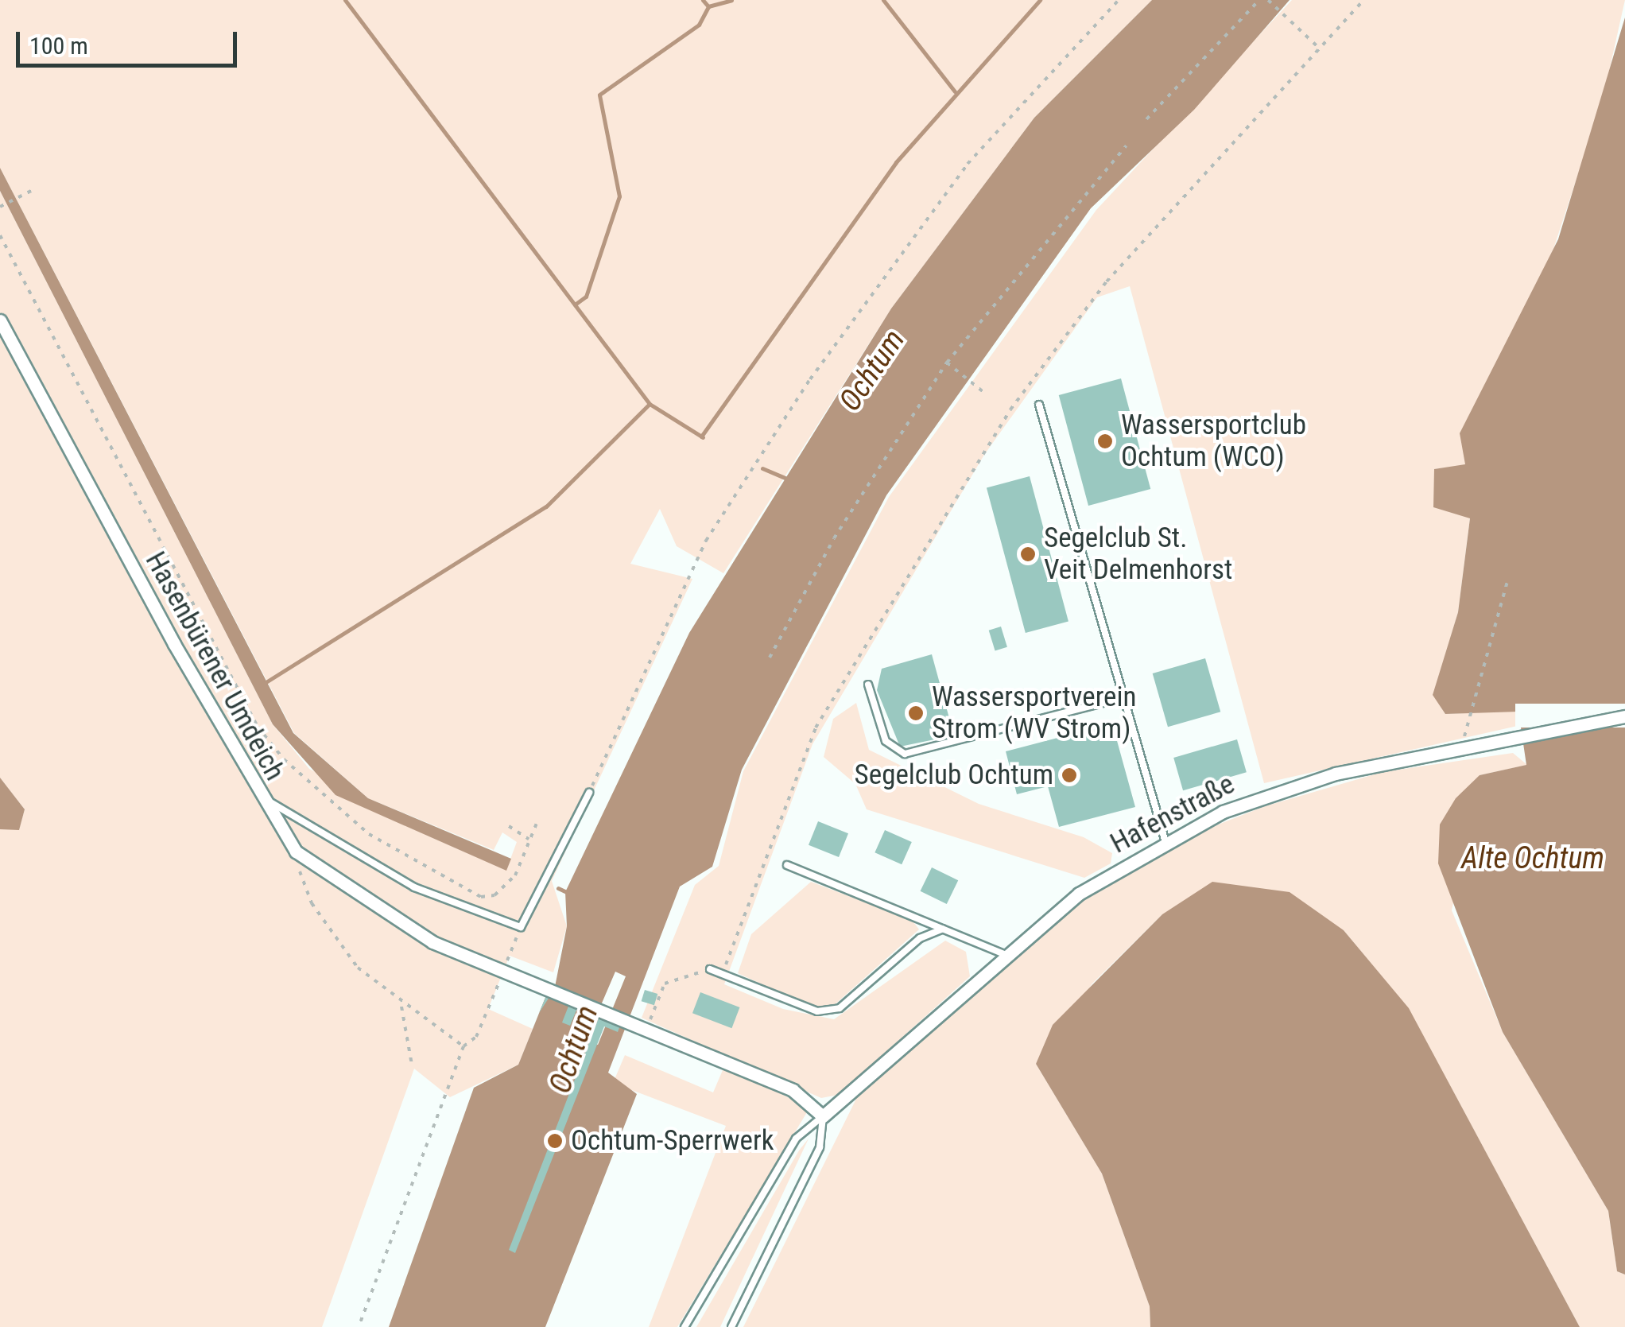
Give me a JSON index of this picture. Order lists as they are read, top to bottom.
{
  "streets": {
    "street": ["Hasenbürener Umdeich", "Hafenstraße"]
  },
  "crossings": [
    ["Hasenbürener Umdeich", "Hafenstraße"]
  ],
  "water": ["Ochtum", "Alte Ochtum"],
  "places": [
    "Wassersportclub Ochtum (WCO)",
    "Segelclub St. Veit Delmenhorst",
    "Wassersportverein Strom (WV Strom)",
    "Segelclub Ochtum",
    "Ochtum-Sperrwerk"
  ],
  "scale_bar": "100 m"
}
